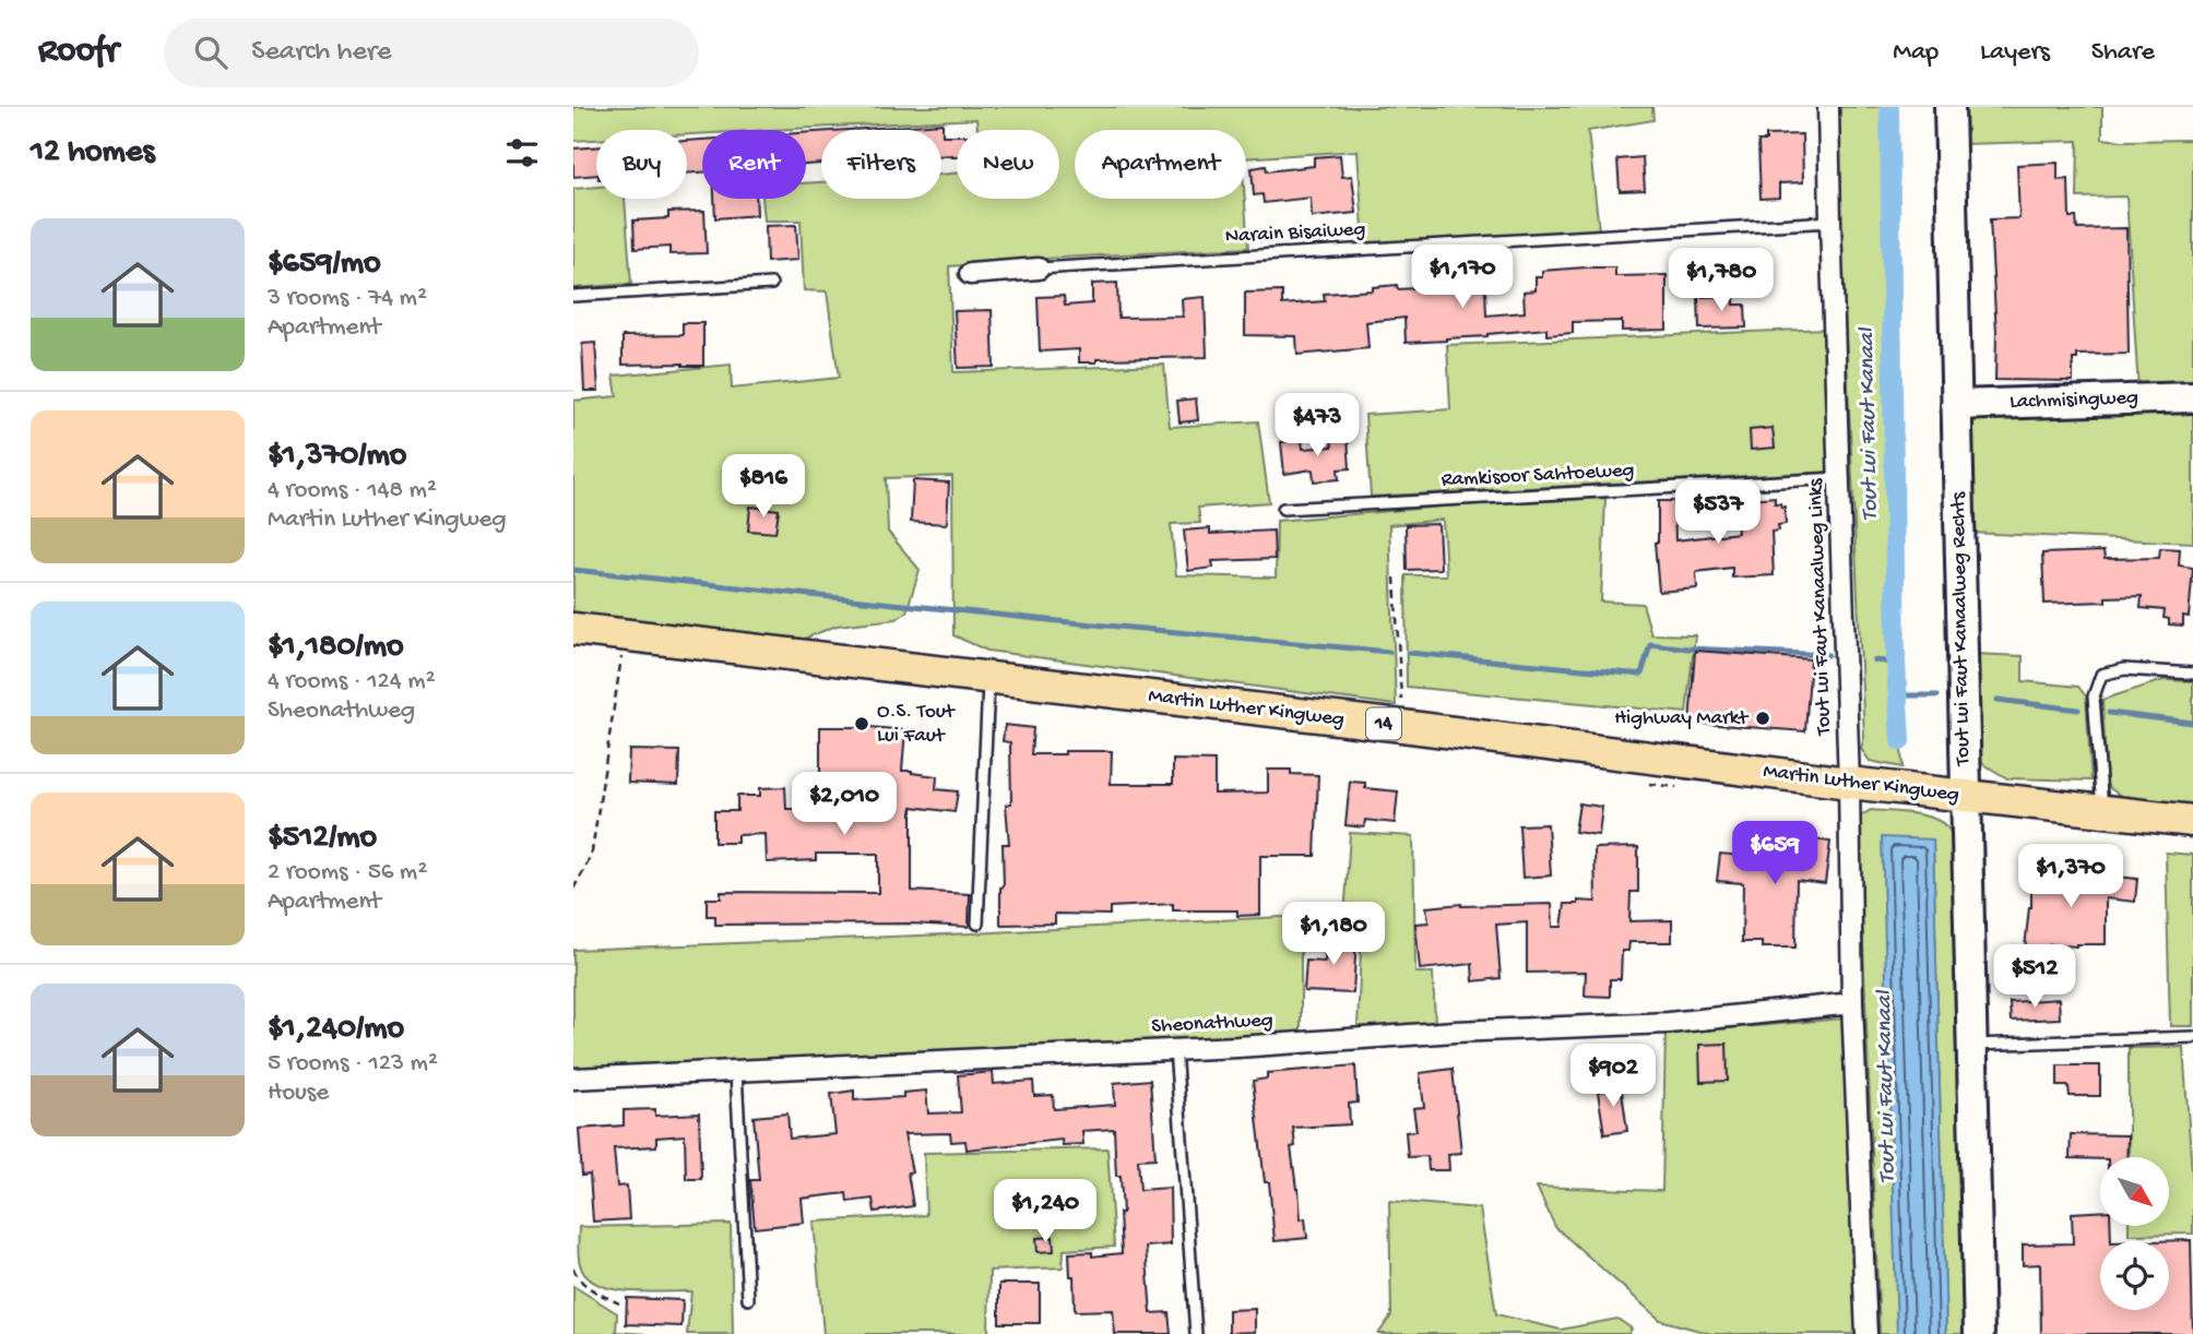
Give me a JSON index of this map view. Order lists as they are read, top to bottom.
{
  "streets": {
    "main road": ["Martin Luther Kingweg", "14"],
    "street": [
      "Lachmisingweg",
      "Tout Lui Faut Kanaalweg Links",
      "Tout Lui Faut Kanaalweg Rechts",
      "Sheonathweg"
    ],
    "lane": ["Narain Bisaiweg", "Ramkisoor Sahtoeweg"]
  },
  "crossings": [
    ["Narain Bisaiweg", "Tout Lui Faut Kanaalweg Links"],
    ["Lachmisingweg", "Tout Lui Faut Kanaalweg Rechts"],
    ["Ramkisoor Sahtoeweg", "Tout Lui Faut Kanaalweg Links"],
    ["Tout Lui Faut Kanaalweg Links", "Martin Luther Kingweg"],
    ["Tout Lui Faut Kanaalweg Links", "Sheonathweg"],
    ["Tout Lui Faut Kanaalweg Rechts", "Martin Luther Kingweg"]
  ],
  "water": ["Tout Lui Faut Kanaal"],
  "places": ["Highway Markt", "O.S. Tout Lui Faut"],
  "north": "bottom right",
  "page": {
    "header": "Roofr",
    "search": "Search here",
    "nav": ["Map", "Layers", "Share"],
    "heading": "12 homes",
    "chip": [
      "Buy",
      "Rent",
      "Filters",
      "New",
      "Apartment"
    ],
    "list": [
      {
        "name": "$659/mo",
        "note": "3 rooms · 74 m² · Apartment"
      },
      {
        "name": "$1,370/mo",
        "note": "4 rooms · 148 m² · Martin Luther Kingweg"
      },
      {
        "name": "$1,180/mo",
        "note": "4 rooms · 124 m² · Sheonathweg"
      },
      {
        "name": "$512/mo",
        "note": "2 rooms · 56 m² · Apartment"
      },
      {
        "name": "$1,240/mo",
        "note": "5 rooms · 123 m² · House"
      }
    ],
    "price": [
      "$1,170",
      "$1,780",
      "$473",
      "$816",
      "$537",
      "$2,010",
      "$659",
      "$1,370",
      "$1,180",
      "$512",
      "$902",
      "$1,240"
    ]
  }
}
